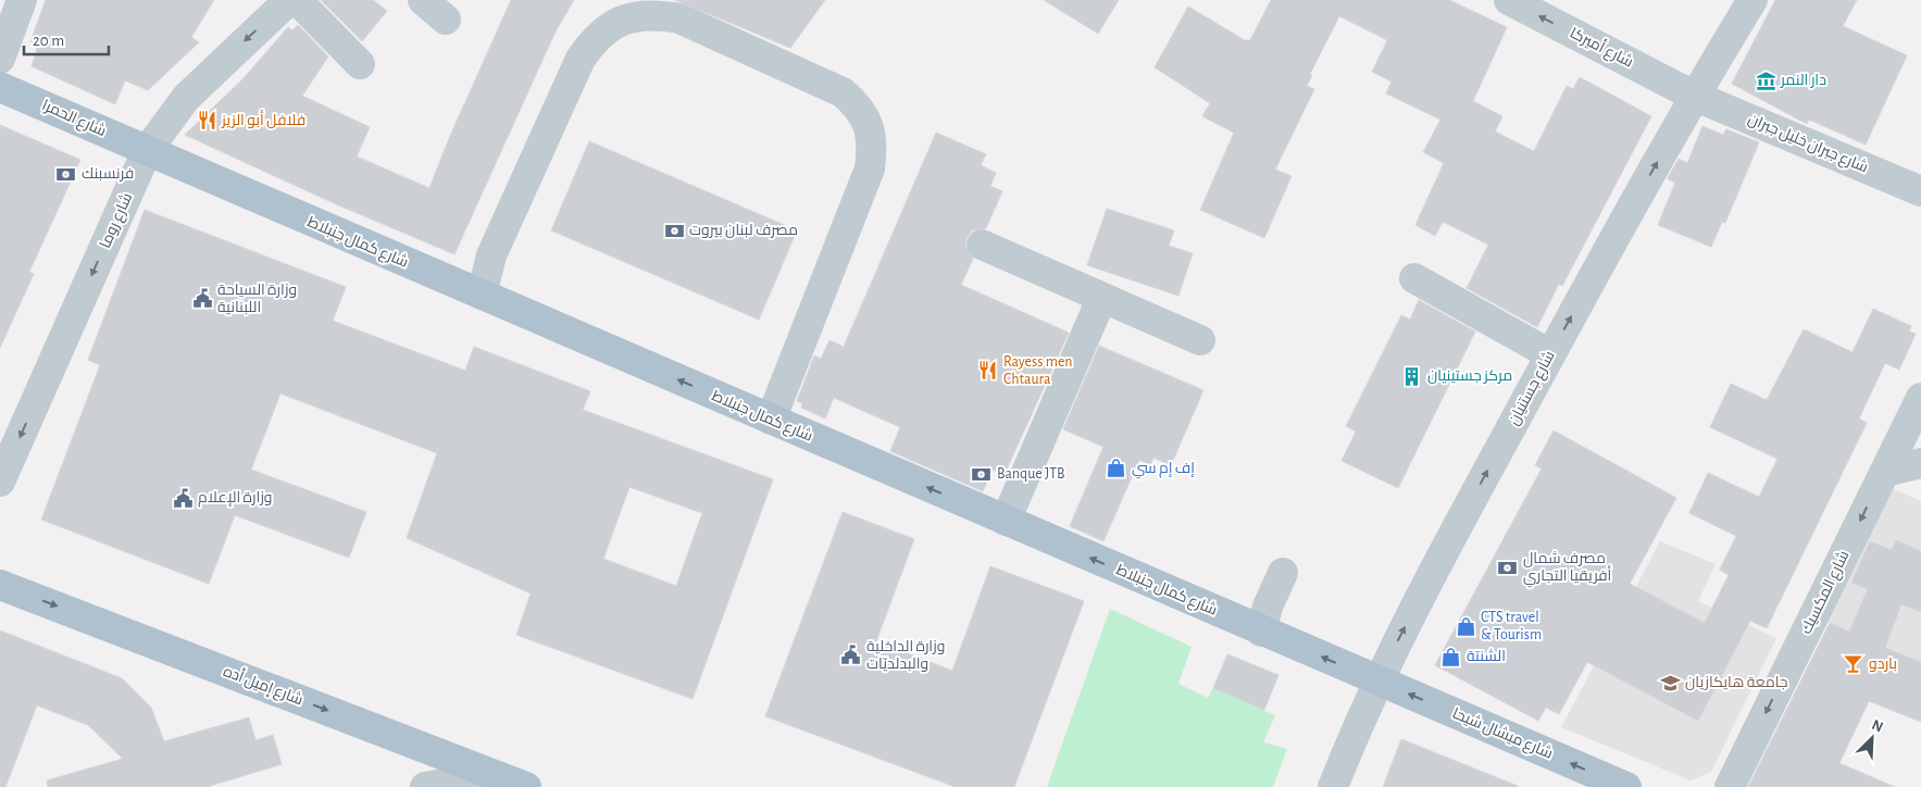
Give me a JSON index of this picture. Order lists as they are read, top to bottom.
{
  "streets": {
    "main road": [
      "شارع الحمرا",
      "شارع كمال جنبلاط",
      "شارع إميل أده",
      "شارع ميشال شيحا"
    ],
    "street": [
      "شارع أميركا",
      "شارع جبران خليل جبران",
      "شارع روما",
      "شارع جستنيان",
      "شارع المكسيك"
    ]
  },
  "crossings": [
    ["شارع أميركا", "شارع جبران خليل جبران"],
    ["شارع أميركا", "شارع جستنيان"],
    ["شارع الحمرا", "شارع روما"],
    ["شارع الحمرا", "شارع كمال جنبلاط"],
    ["شارع جبران خليل جبران", "شارع جستنيان"],
    ["شارع روما", "شارع كمال جنبلاط"],
    ["شارع كمال جنبلاط", "شارع جستنيان"],
    ["شارع كمال جنبلاط", "شارع ميشال شيحا"],
    ["شارع جستنيان", "شارع ميشال شيحا"]
  ],
  "one_way": [
    "شارع أميركا",
    "شارع روما",
    "شارع كمال جنبلاط",
    "شارع جستنيان",
    "شارع المكسيك",
    "شارع إميل أده",
    "شارع ميشال شيحا"
  ],
  "places": {
    "museum": ["دار النمر"],
    "restaurant": ["فلافل أبو الزيز", "Rayess men Chtaura"],
    "bank": [
      "فرنسبنك",
      "مصرف لبنان بيروت",
      "Banque JTB",
      "مصرف شمال أفريقيا التجاري"
    ],
    "public building": ["وزارة السياحة اللبنانية", "وزارة الإعلام", "وزارة الداخلية والبدلديّات"],
    "building": ["مركز جستينيان"],
    "shop": ["إف إم سي", "CTS travel & Tourism", "الشنتة"],
    "bar": ["باردو"],
    "school or university": ["جامعة هايكازيان"]
  },
  "scale_bar": "20 m",
  "north": "top right"
}
